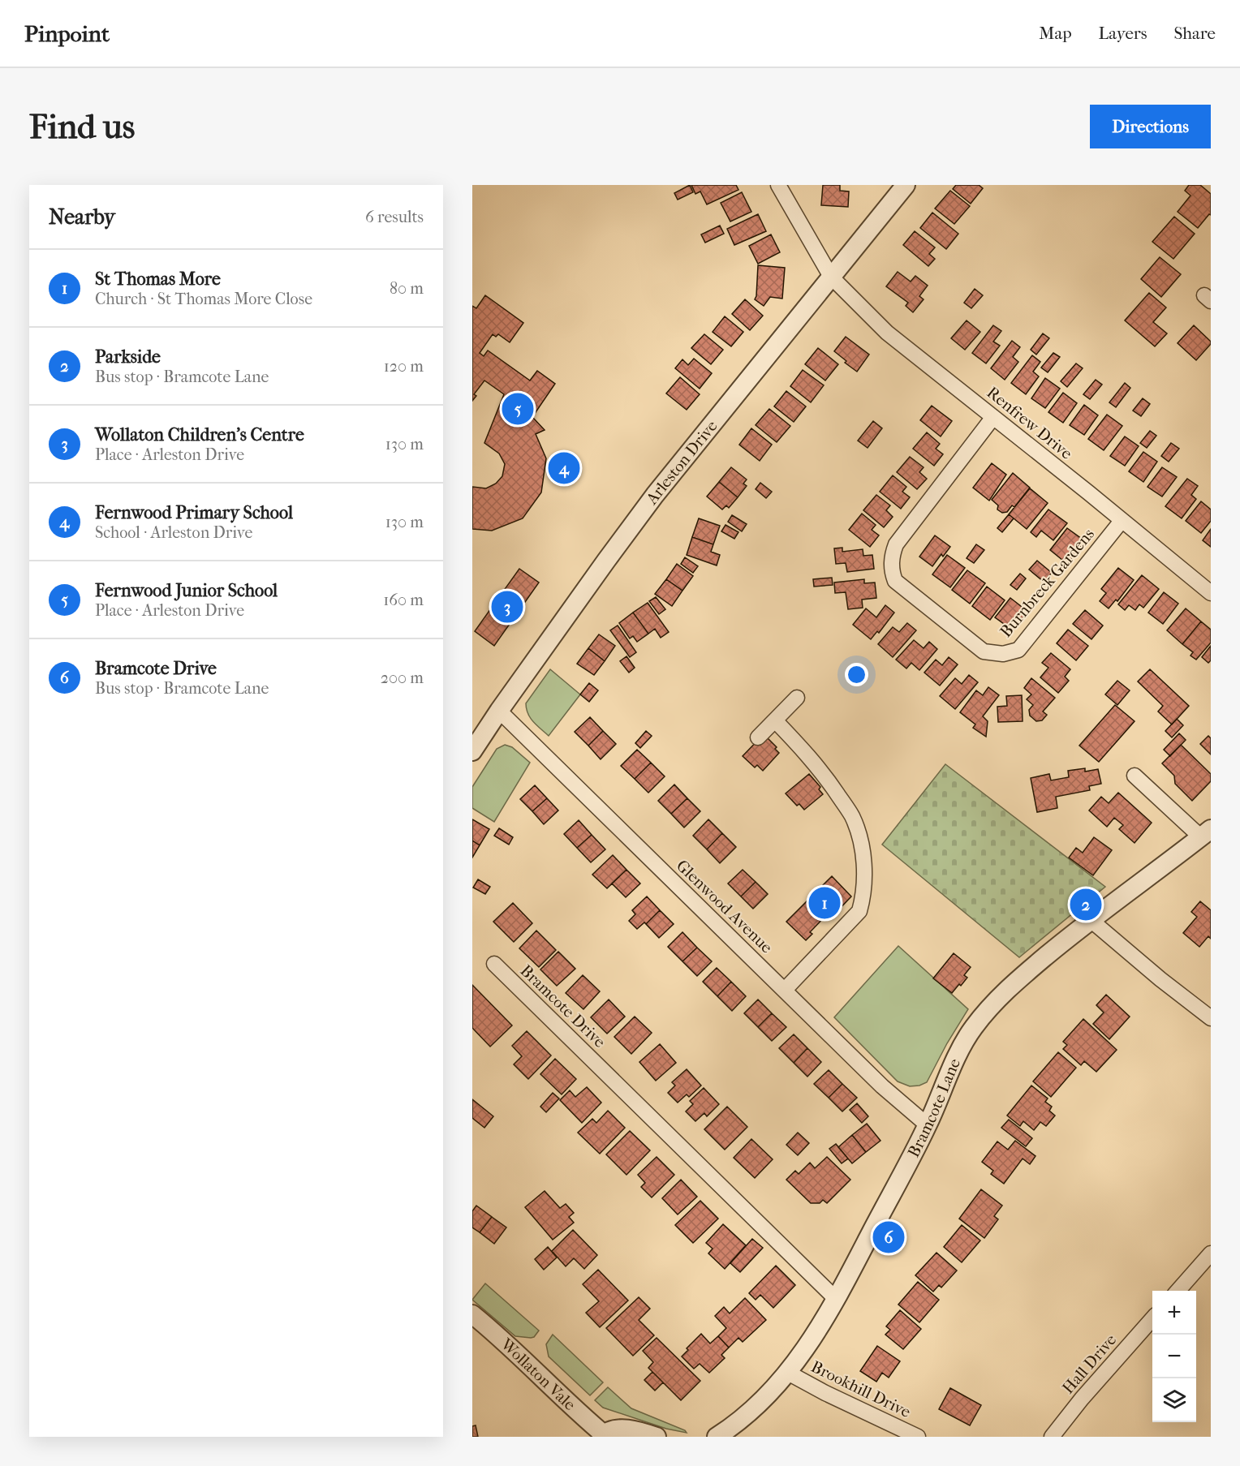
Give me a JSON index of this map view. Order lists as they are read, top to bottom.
{
  "streets": {
    "street": [
      "Renfrew Drive",
      "Arleston Drive",
      "Burnbreck Gardens",
      "Glenwood Avenue",
      "Bramcote Drive",
      "Bramcote Lane",
      "Hall Drive",
      "Wollaton Vale",
      "Brookhill Drive"
    ]
  },
  "crossings": [
    ["Renfrew Drive", "Arleston Drive"],
    ["Renfrew Drive", "Burnbreck Gardens"],
    ["Arleston Drive", "Glenwood Avenue"],
    ["Glenwood Avenue", "Bramcote Lane"],
    ["Bramcote Drive", "Bramcote Lane"],
    ["Bramcote Lane", "Brookhill Drive"]
  ],
  "page": {
    "header": "Pinpoint",
    "nav": ["Map", "Layers", "Share"],
    "buttons": "Directions",
    "title": "Find us",
    "heading": ["Nearby", "6 results"],
    "list": [
      {
        "mark": "1",
        "name": "St Thomas More",
        "note": "Church · St Thomas More Close",
        "value": "80 m"
      },
      {
        "mark": "2",
        "name": "Parkside",
        "note": "Bus stop · Bramcote Lane",
        "value": "120 m"
      },
      {
        "mark": "3",
        "name": "Wollaton Children's Centre",
        "note": "Place · Arleston Drive",
        "value": "130 m"
      },
      {
        "mark": "4",
        "name": "Fernwood Primary School",
        "note": "School · Arleston Drive",
        "value": "130 m"
      },
      {
        "mark": "5",
        "name": "Fernwood Junior School",
        "note": "Place · Arleston Drive",
        "value": "160 m"
      },
      {
        "mark": "6",
        "name": "Bramcote Drive",
        "note": "Bus stop · Bramcote Lane",
        "value": "200 m"
      }
    ],
    "pins": [
      "5",
      "4",
      "3",
      "1",
      "2",
      "6"
    ],
    "map_buttons": ["+", "−"]
  }
}
